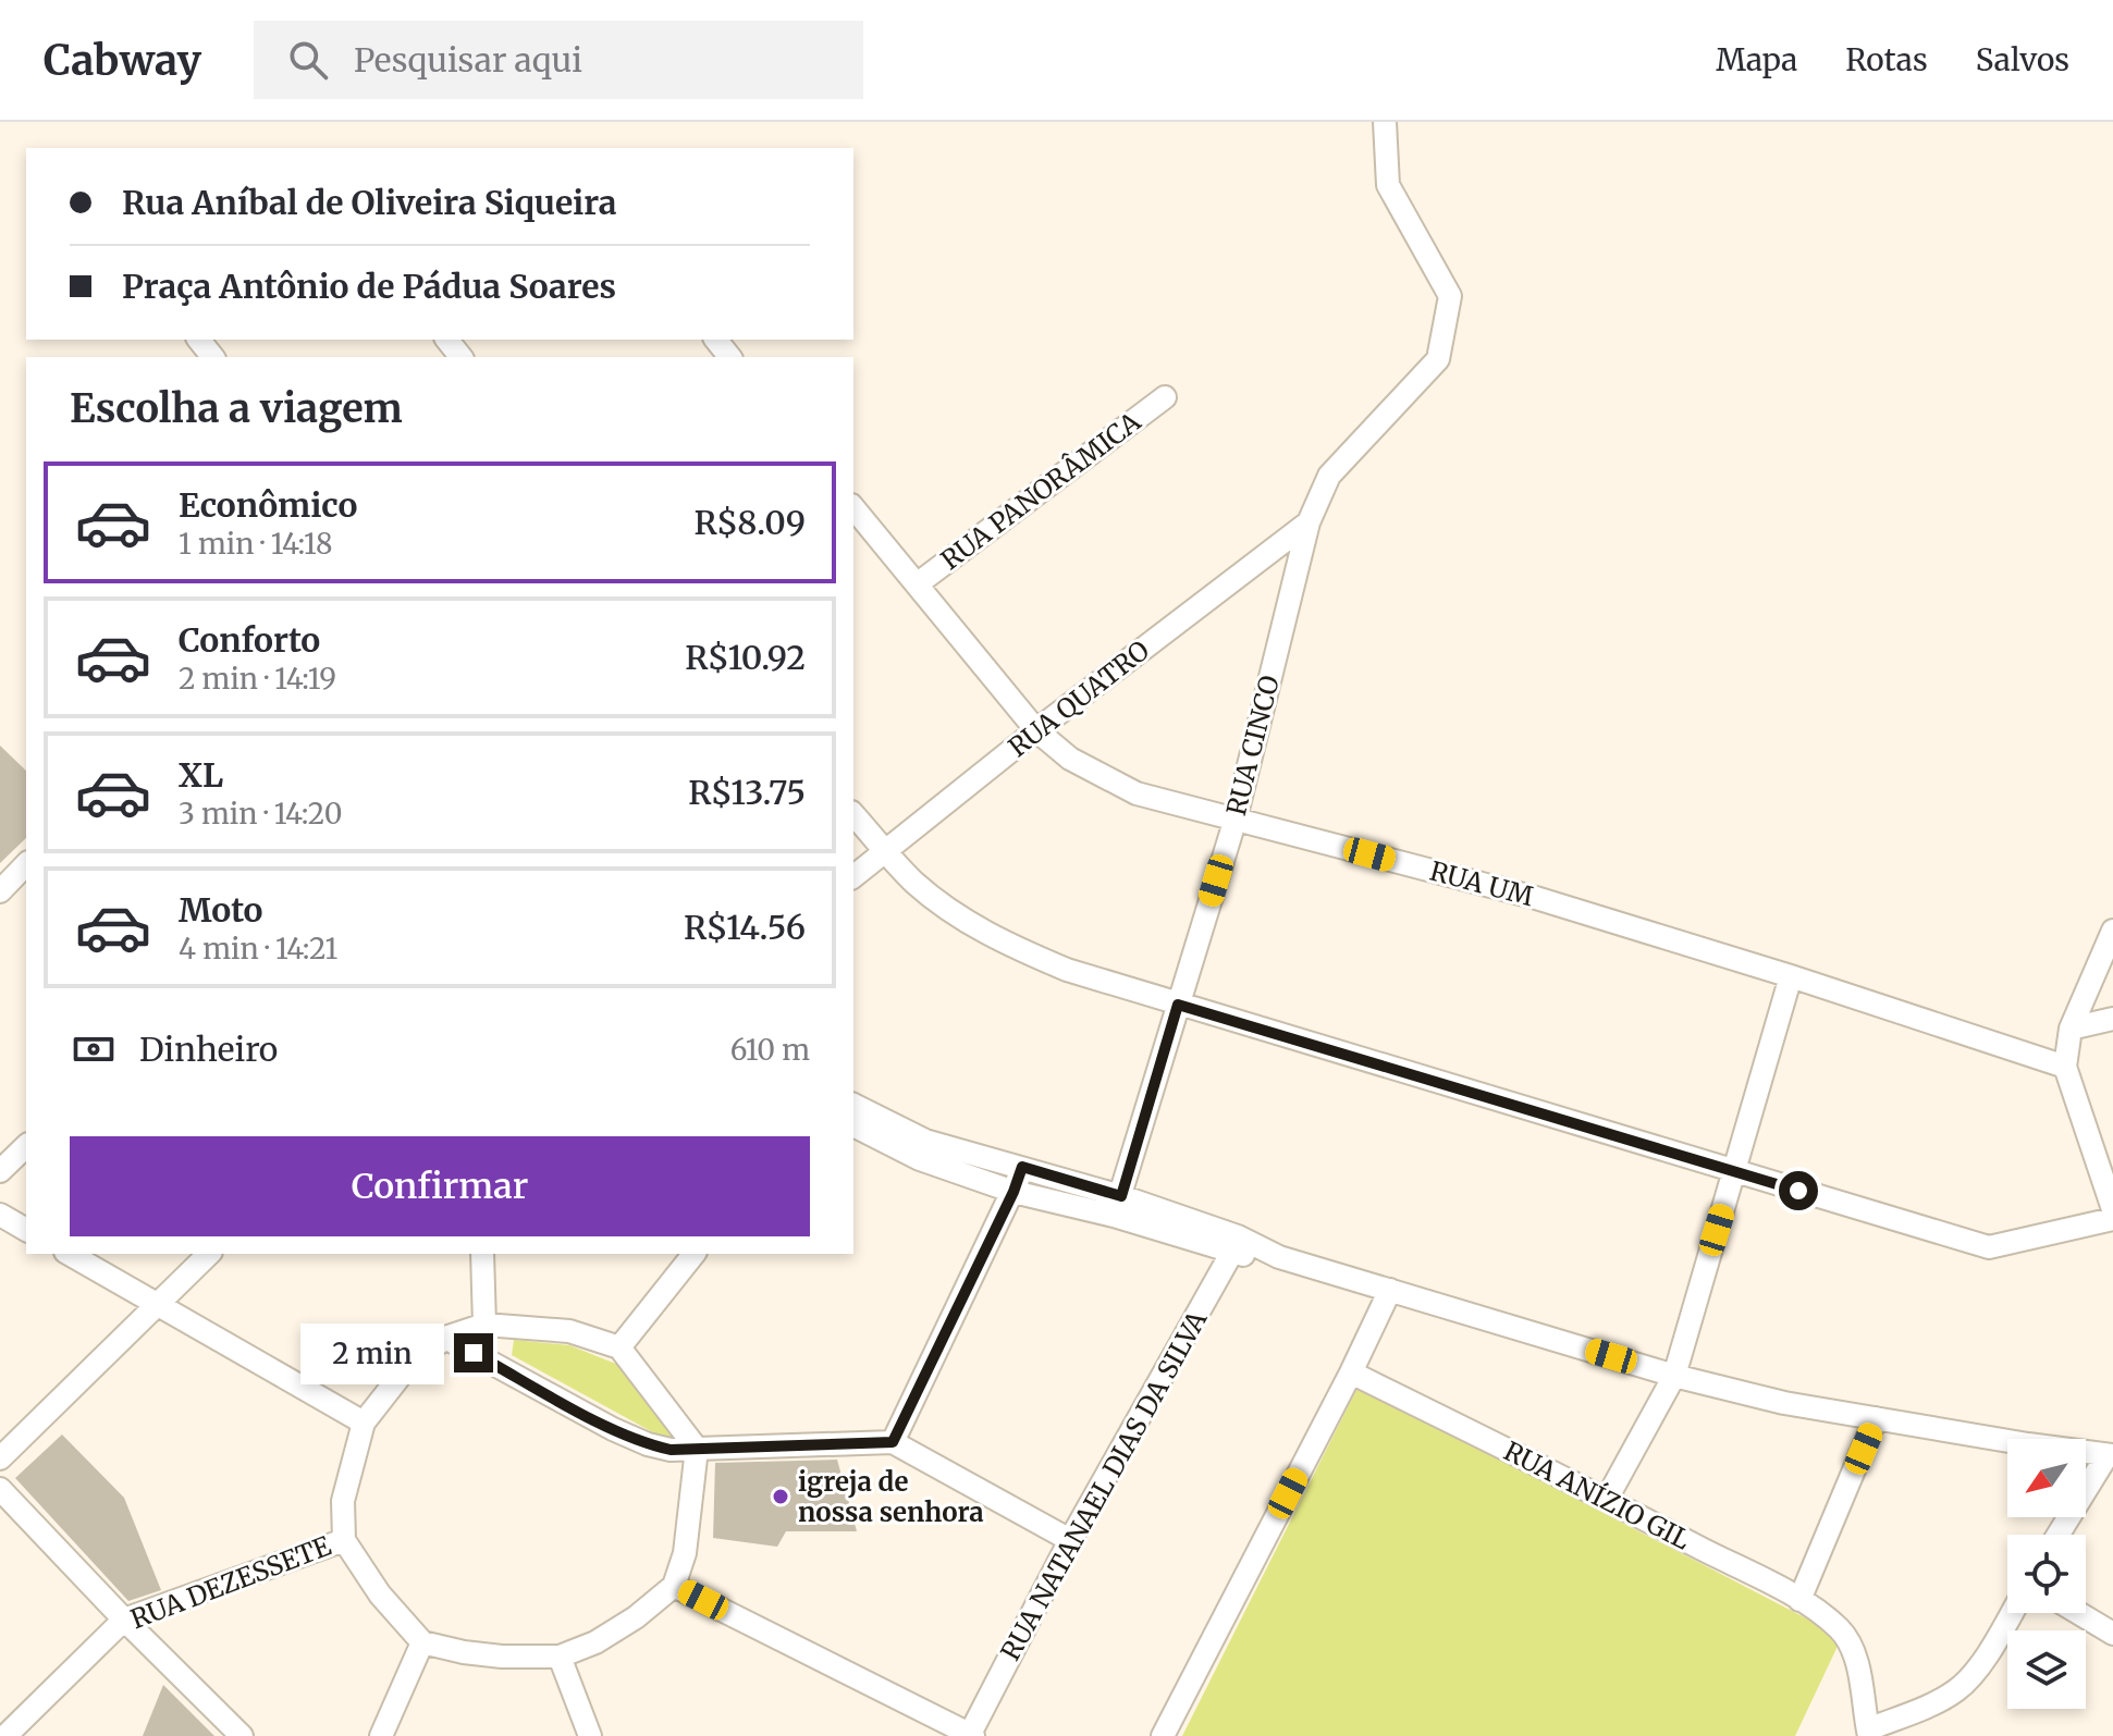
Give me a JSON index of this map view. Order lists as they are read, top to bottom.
{
  "streets": {
    "street": [
      "RUA PANORÂMICA",
      "RUA QUATRO",
      "RUA CINCO",
      "RUA UM",
      "RUA NATANAEL DIAS DA SILVA",
      "RUA ANÍZIO GIL",
      "RUA DEZESSETE"
    ]
  },
  "crossings": [
    ["RUA PANORÂMICA", "RUA UM"],
    ["RUA QUATRO", "RUA CINCO"],
    ["RUA QUATRO", "RUA UM"],
    ["RUA CINCO", "RUA UM"]
  ],
  "places": ["igreja de nossa senhora"],
  "north": "bottom left",
  "page": {
    "header": "Cabway",
    "search": "Pesquisar aqui",
    "nav": ["Mapa", "Rotas", "Salvos"],
    "banner": ["Rua Aníbal de Oliveira Siqueira", "Praça Antônio de Pádua Soares"],
    "heading": "Escolha a viagem",
    "list": [
      {
        "name": "Econômico",
        "note": "1 min · 14:18",
        "value": "R$8.09"
      },
      {
        "name": "Conforto",
        "note": "2 min · 14:19",
        "value": "R$10.92"
      },
      {
        "name": "XL",
        "note": "3 min · 14:20",
        "value": "R$13.75"
      },
      {
        "name": "Moto",
        "note": "4 min · 14:21",
        "value": "R$14.56"
      }
    ],
    "pay": ["Dinheiro", "610 m"],
    "buttons": "Confirmar",
    "bubble": "2 min"
  }
}
